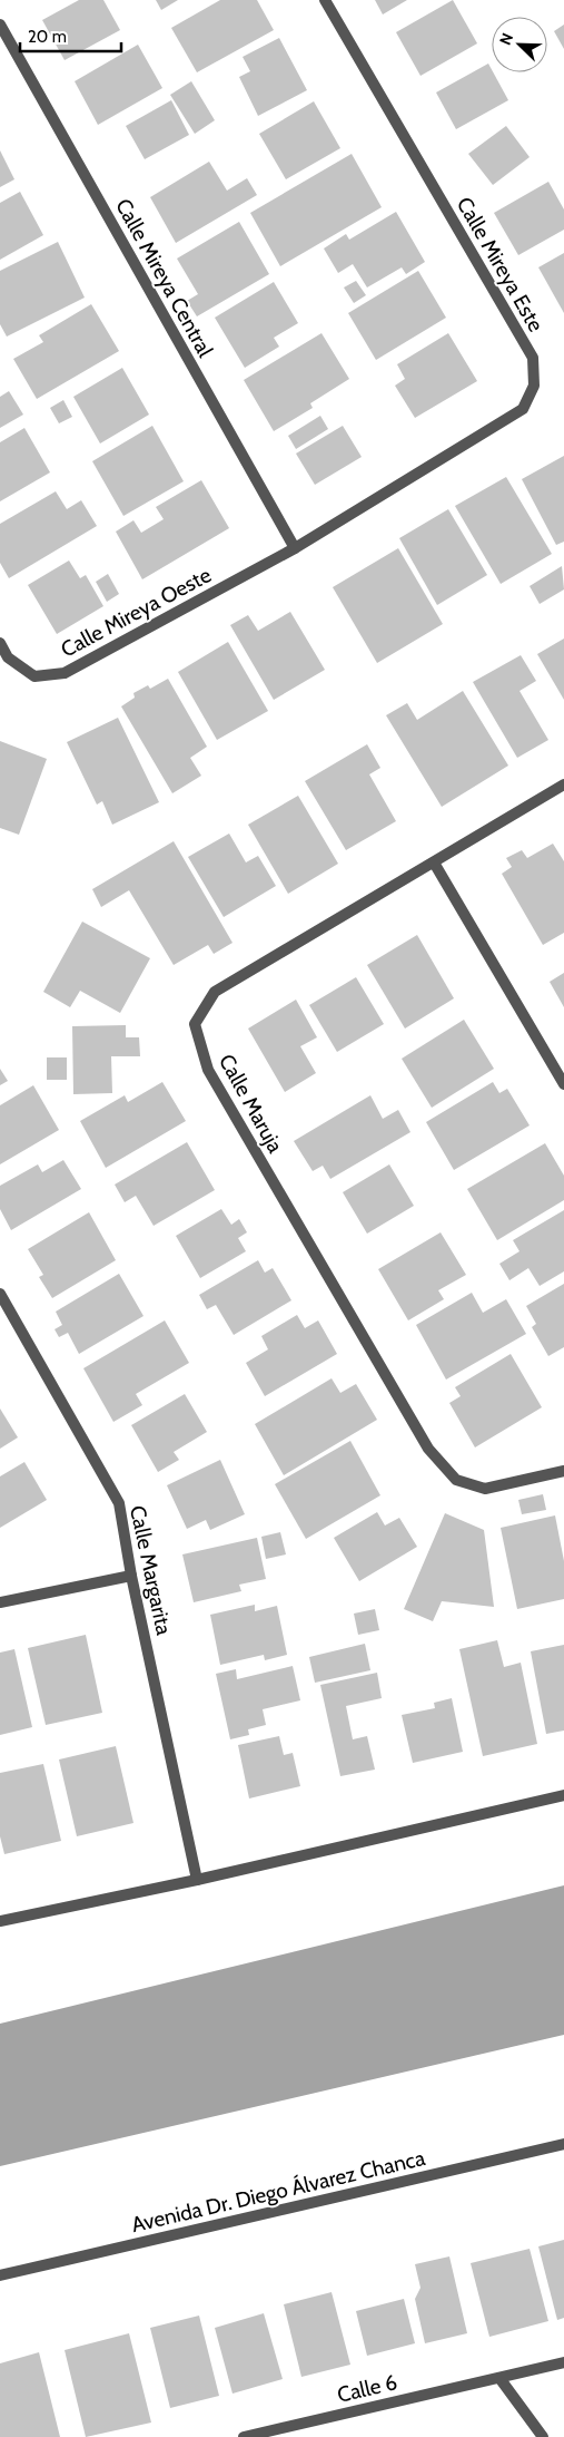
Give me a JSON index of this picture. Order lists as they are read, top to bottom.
{
  "streets": {
    "street": [
      "Calle Mireya Este",
      "Calle Mireya Central",
      "Calle Mireya Oeste",
      "Calle Maruja",
      "Calle Margarita",
      "Avenida Dr. Diego Álvarez Chanca",
      "Calle 6"
    ]
  },
  "crossings": [
    ["Calle Mireya Este", "Calle Mireya Central"],
    ["Calle Mireya Este", "Calle Mireya Oeste"],
    ["Calle Mireya Central", "Calle Mireya Oeste"]
  ],
  "scale_bar": "20 m",
  "north": "top left"
}
